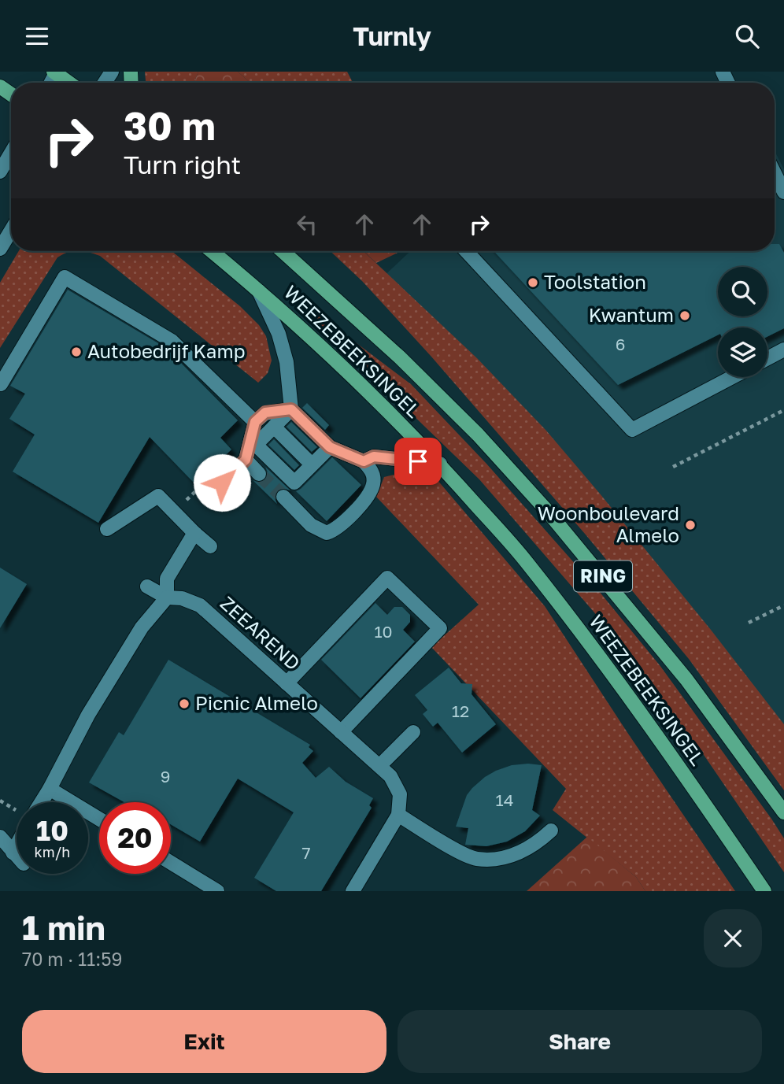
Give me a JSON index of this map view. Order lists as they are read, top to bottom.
{
  "streets": {
    "main road": ["WEEZEBEEKSINGEL", "RING"],
    "street": ["ZEEAREND"]
  },
  "places": [
    "Toolstation",
    "Kwantum",
    "Autobedrijf Kamp",
    "Woonboulevard Almelo",
    "Picnic Almelo"
  ],
  "house_numbers": [
    "6",
    "10",
    "12",
    "9",
    "14",
    "7"
  ],
  "page": {
    "header": "Turnly",
    "turn": ["30 m", "Turn right"],
    "speed": "10 km/h",
    "limit": "20",
    "heading": ["1 min", "70 m · 11:59"],
    "buttons": ["Exit", "Share"]
  }
}
